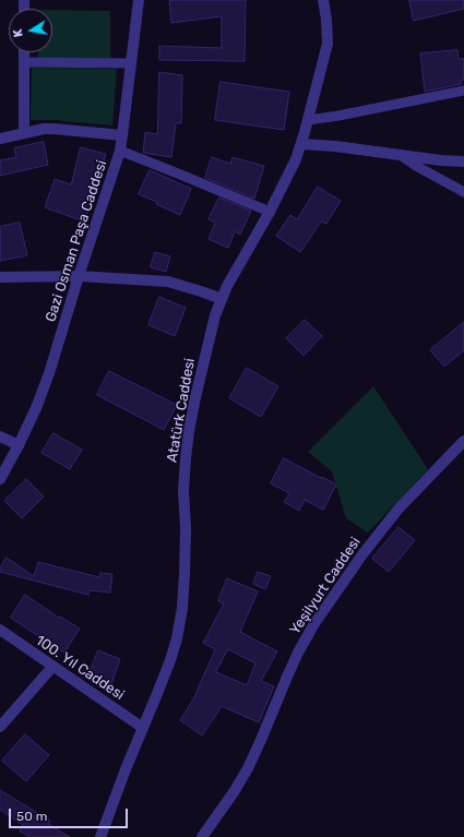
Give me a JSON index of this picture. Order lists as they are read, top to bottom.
{
  "streets": {
    "street": [
      "Gazi Osman Paşa Caddesi",
      "Atatürk Caddesi",
      "Yeşilyurt Caddesi",
      "100. Yıl Caddesi"
    ]
  },
  "crossings": [
    ["Atatürk Caddesi", "100. Yıl Caddesi"]
  ],
  "scale_bar": "50 m",
  "north": "left"
}
